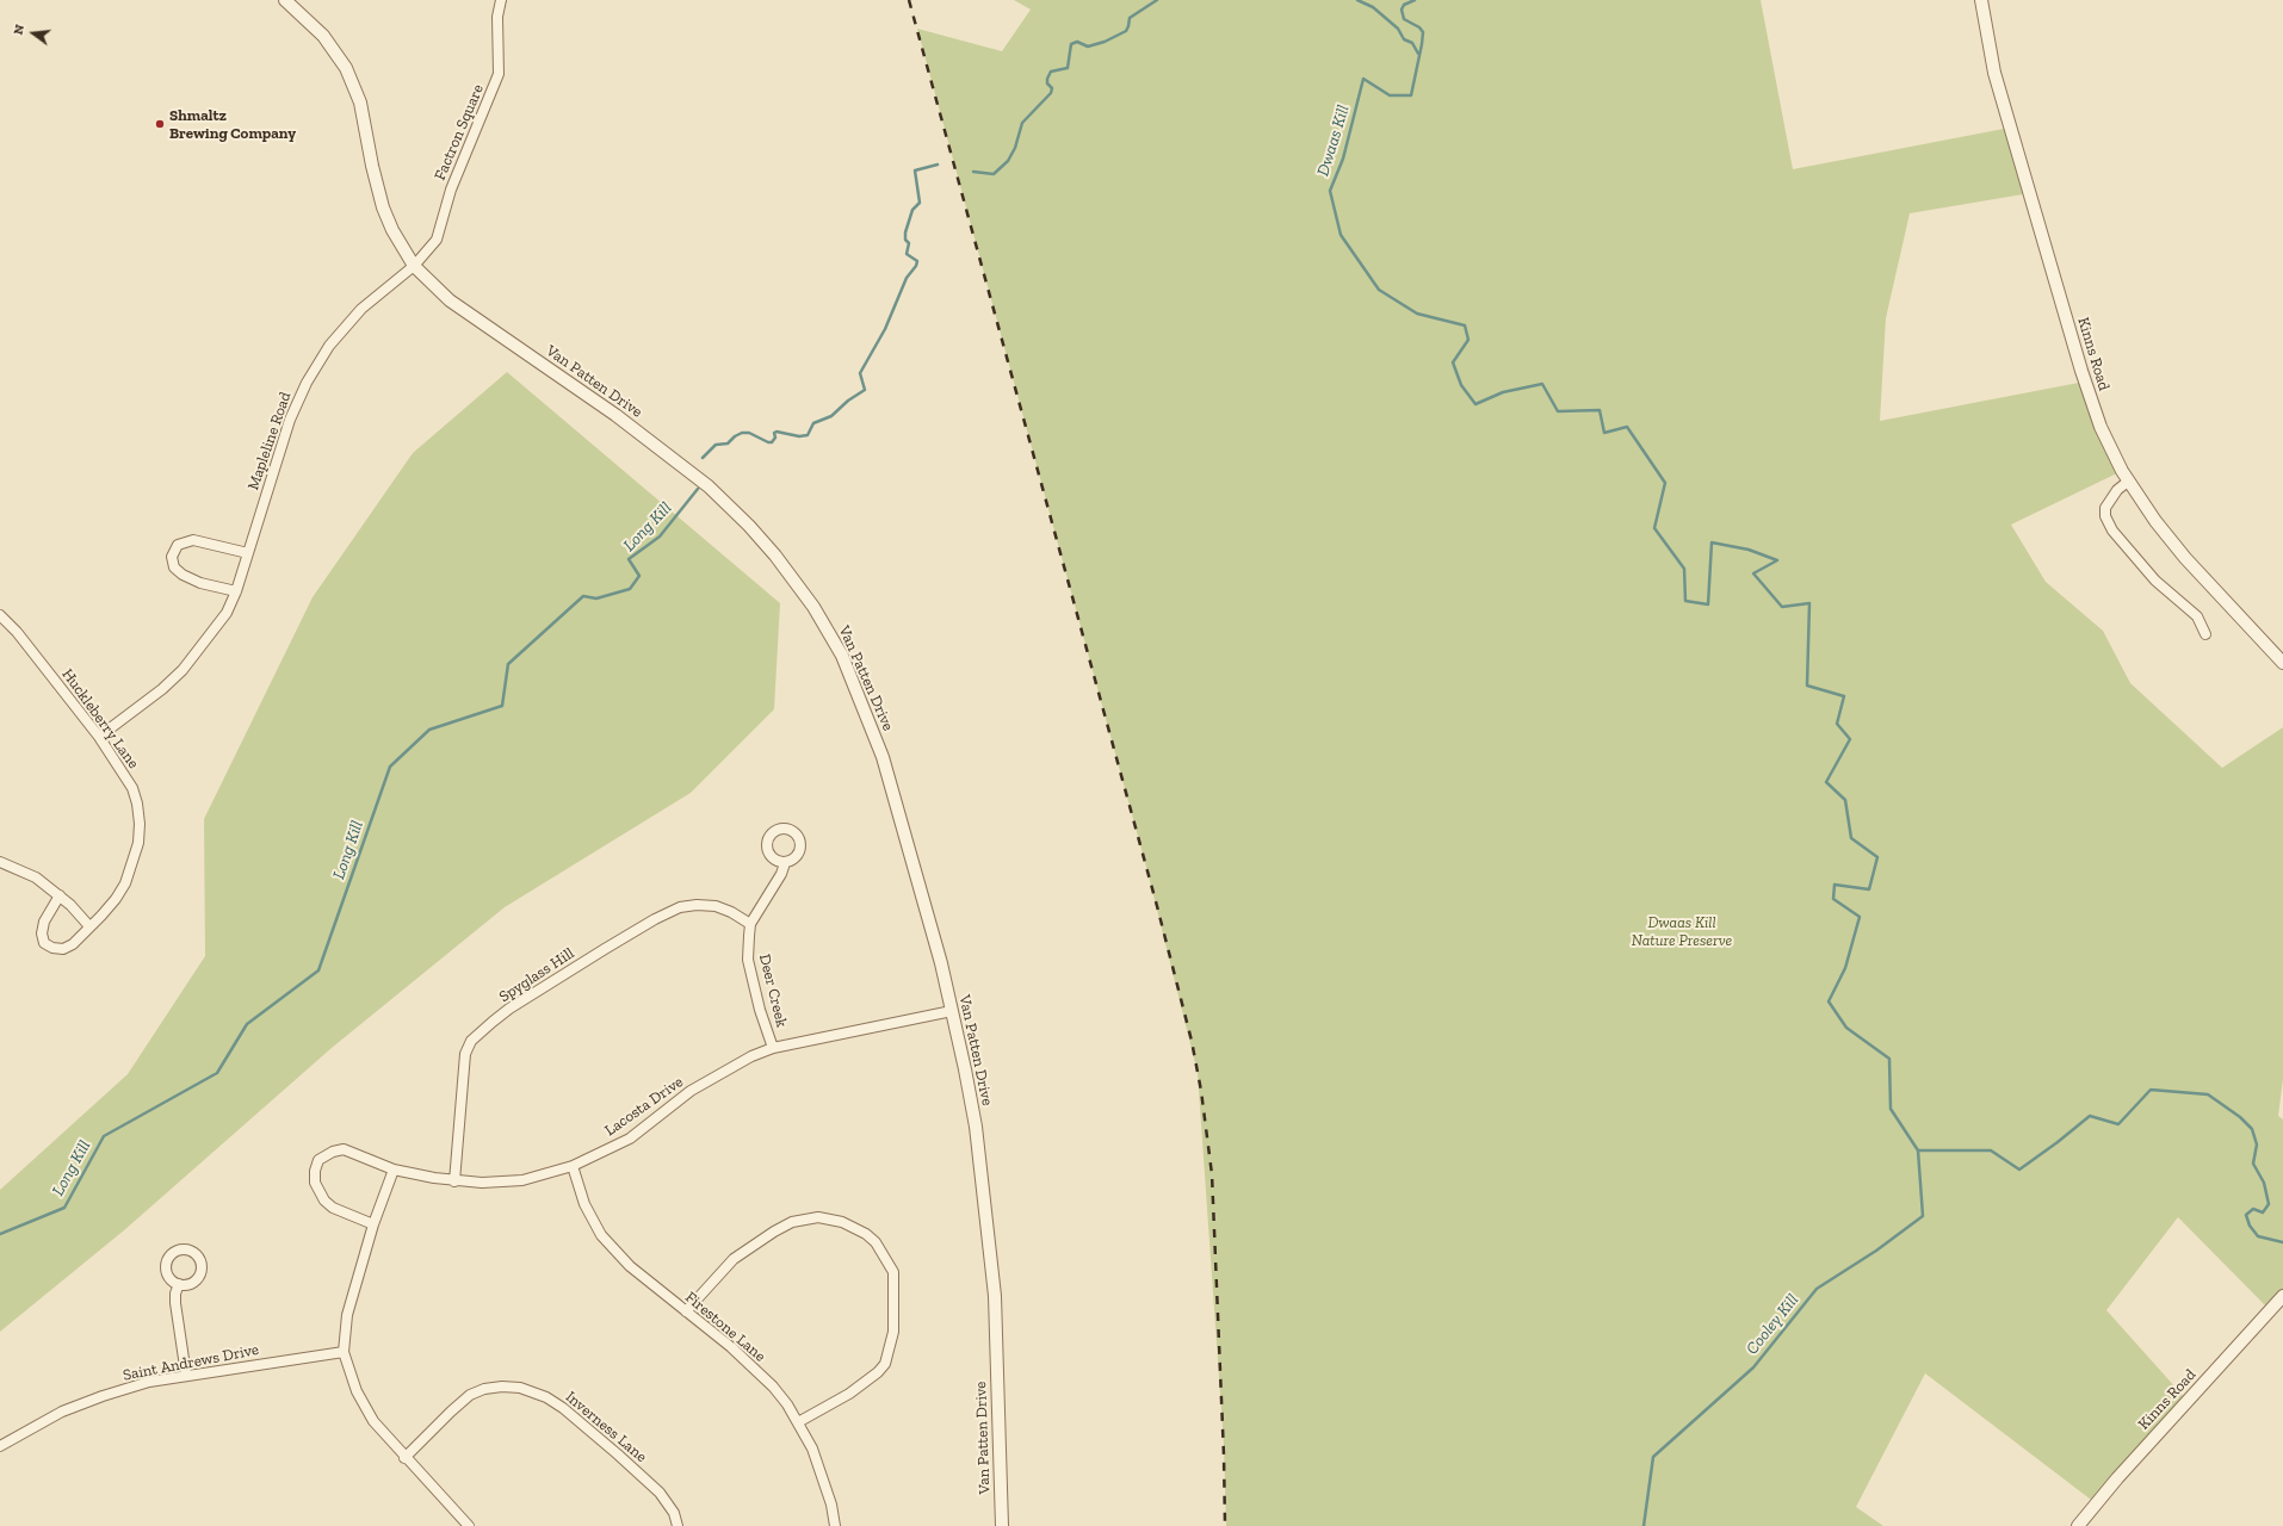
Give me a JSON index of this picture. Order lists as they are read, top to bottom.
{
  "streets": {
    "street": [
      "Factron Square",
      "Kinns Road",
      "Van Patten Drive",
      "Mapleline Road",
      "Huckleberry Lane",
      "Spyglass Hill",
      "Deer Creek",
      "Lacosta Drive",
      "Firestone Lane",
      "Saint Andrews Drive",
      "Inverness Lane"
    ]
  },
  "crossings": [
    ["Factron Square", "Van Patten Drive"],
    ["Factron Square", "Mapleline Road"],
    ["Van Patten Drive", "Mapleline Road"],
    ["Van Patten Drive", "Lacosta Drive"],
    ["Mapleline Road", "Huckleberry Lane"],
    ["Spyglass Hill", "Deer Creek"],
    ["Spyglass Hill", "Lacosta Drive"],
    ["Deer Creek", "Lacosta Drive"],
    ["Lacosta Drive", "Firestone Lane"]
  ],
  "water": ["Dwaas Kill", "Long Kill", "Cooley Kill"],
  "parks": ["Dwaas Kill Nature Preserve"],
  "places": ["Shmaltz Brewing Company"],
  "north": "left"
}
